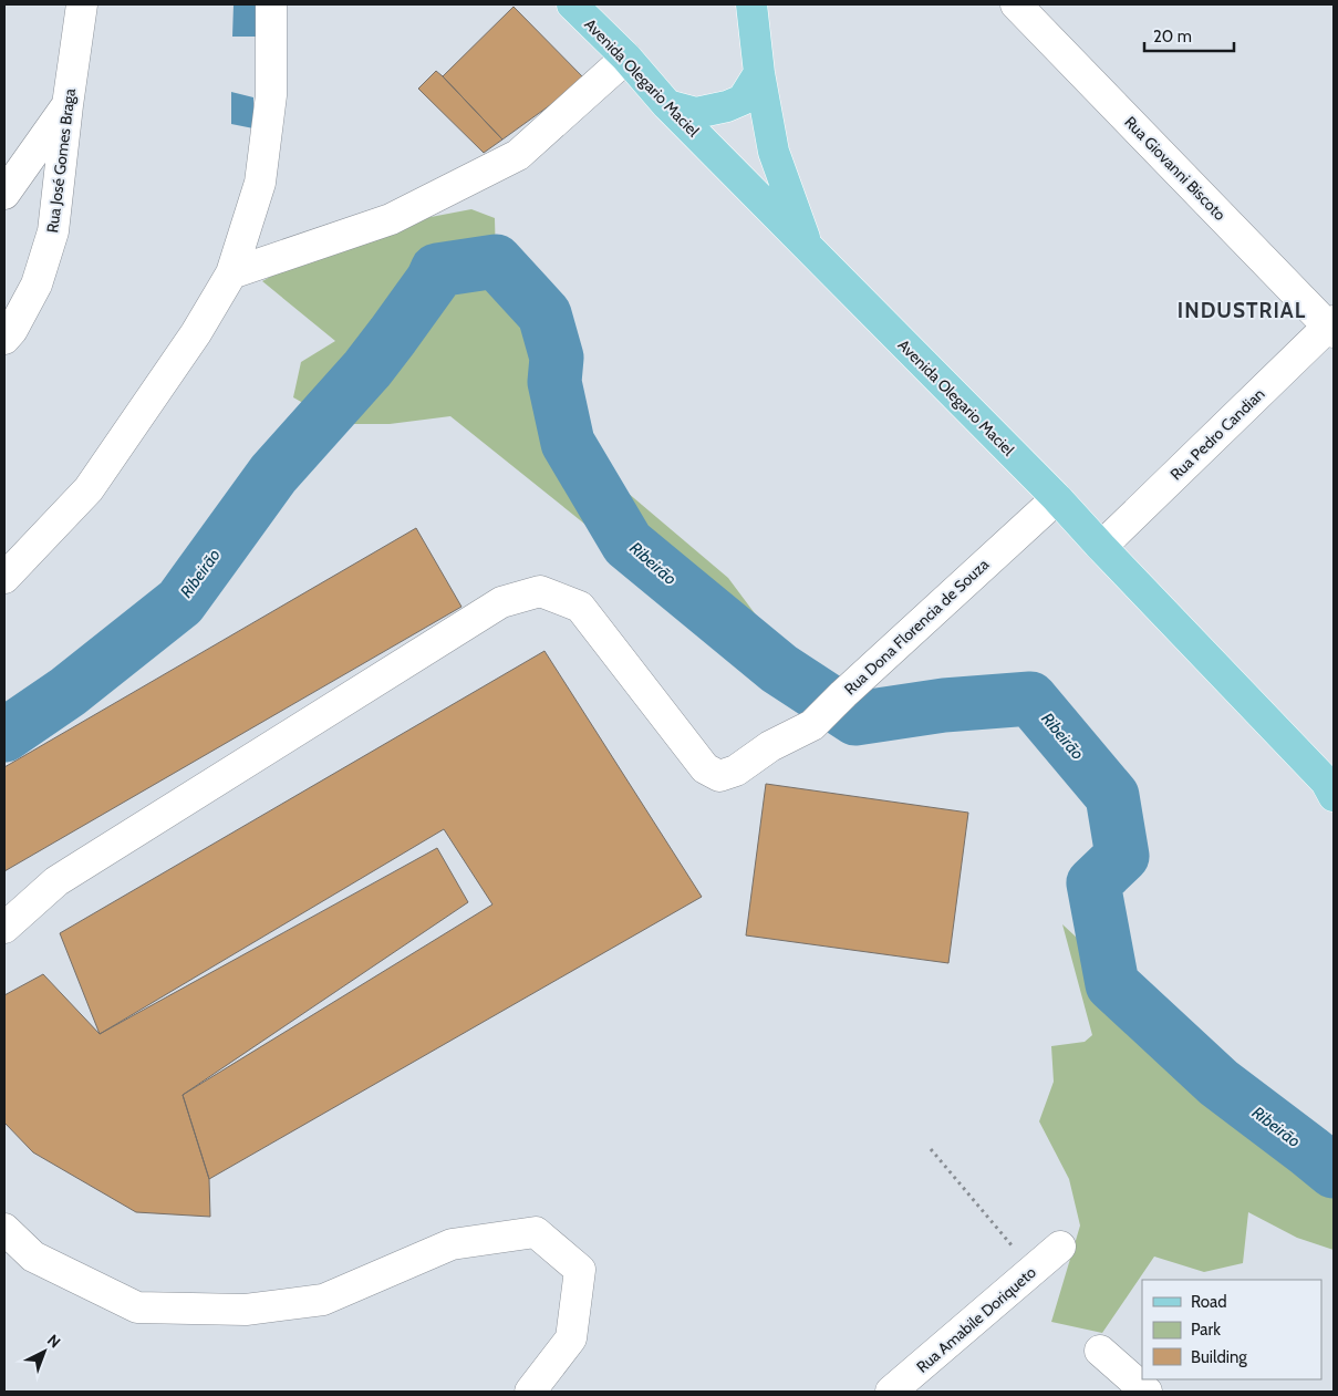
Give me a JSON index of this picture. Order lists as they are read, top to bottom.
{
  "streets": {
    "main road": ["Avenida Olegario Maciel"],
    "street": [
      "Rua José Gomes Braga",
      "Rua Giovanni Biscoto",
      "Rua Pedro Candian",
      "Rua Dona Florencia de Souza",
      "Rua Amabile Doriqueto"
    ]
  },
  "crossings": [
    ["Avenida Olegario Maciel", "Rua Pedro Candian"],
    ["Avenida Olegario Maciel", "Rua Dona Florencia de Souza"],
    ["Rua Giovanni Biscoto", "Rua Pedro Candian"]
  ],
  "districts": ["INDUSTRIAL"],
  "water": ["Ribeirão"],
  "legend": ["Road", "Park", "Building"],
  "scale_bar": "20 m",
  "north": "top right"
}
